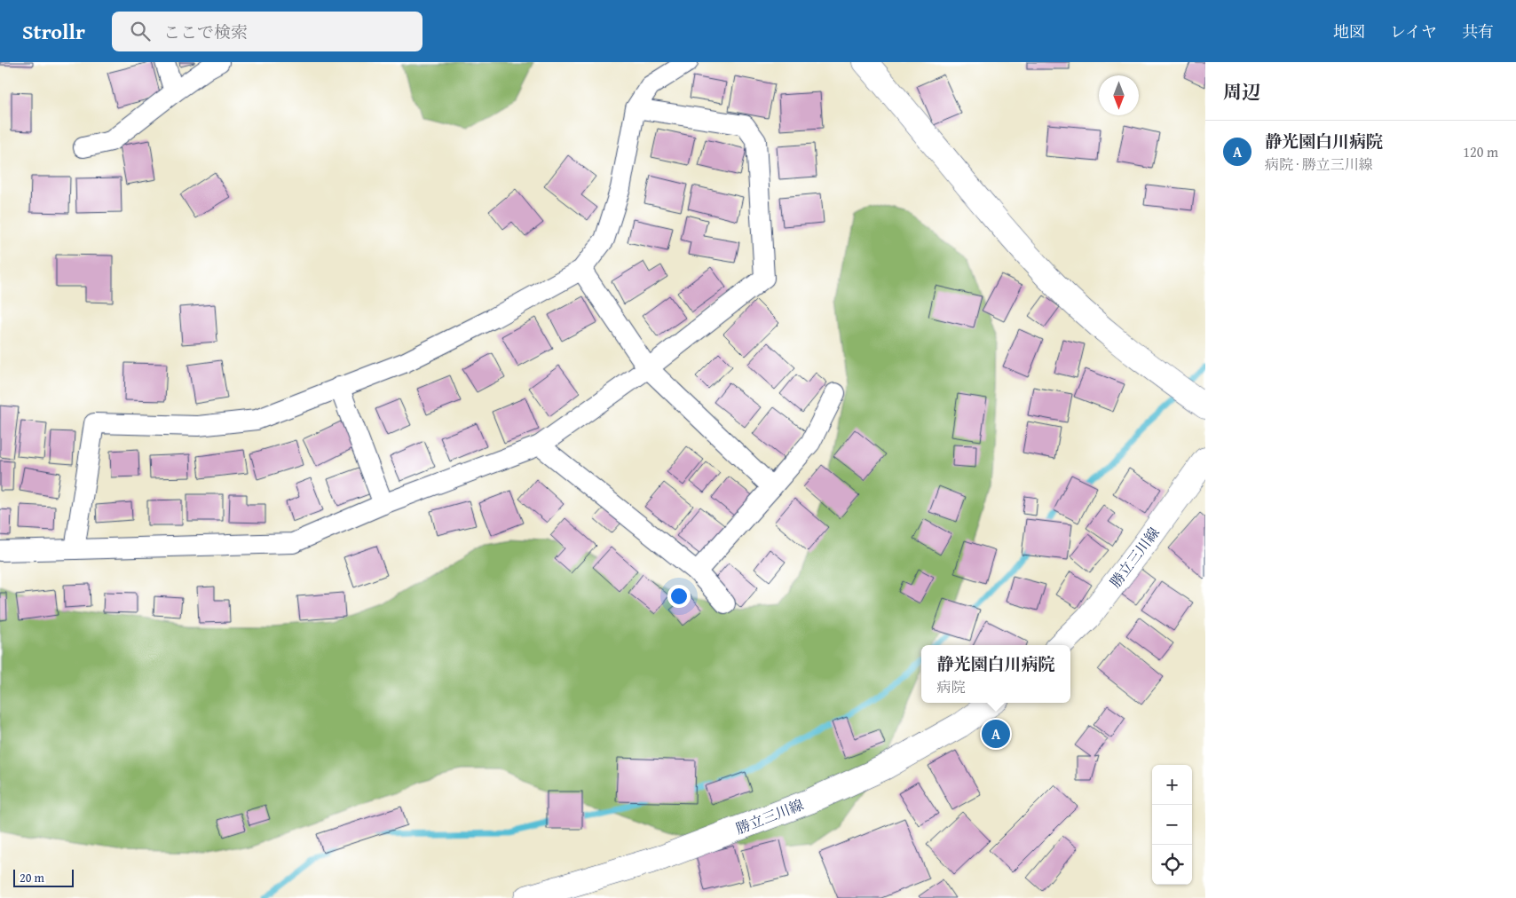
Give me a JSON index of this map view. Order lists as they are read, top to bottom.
{
  "streets": {
    "main road": ["勝立三川線"]
  },
  "scale_bar": "20 m",
  "north": "bottom",
  "page": {
    "header": "Strollr",
    "search": "ここで検索",
    "nav": ["地図", "レイヤ", "共有"],
    "heading": "周辺",
    "list": [
      {
        "mark": "A",
        "name": "静光園白川病院",
        "note": "病院 · 勝立三川線",
        "value": "120 m"
      }
    ],
    "popup": ["静光園白川病院", "病院"],
    "pins": "A",
    "map_buttons": ["+", "−"],
    "scale": "20 m"
  }
}
